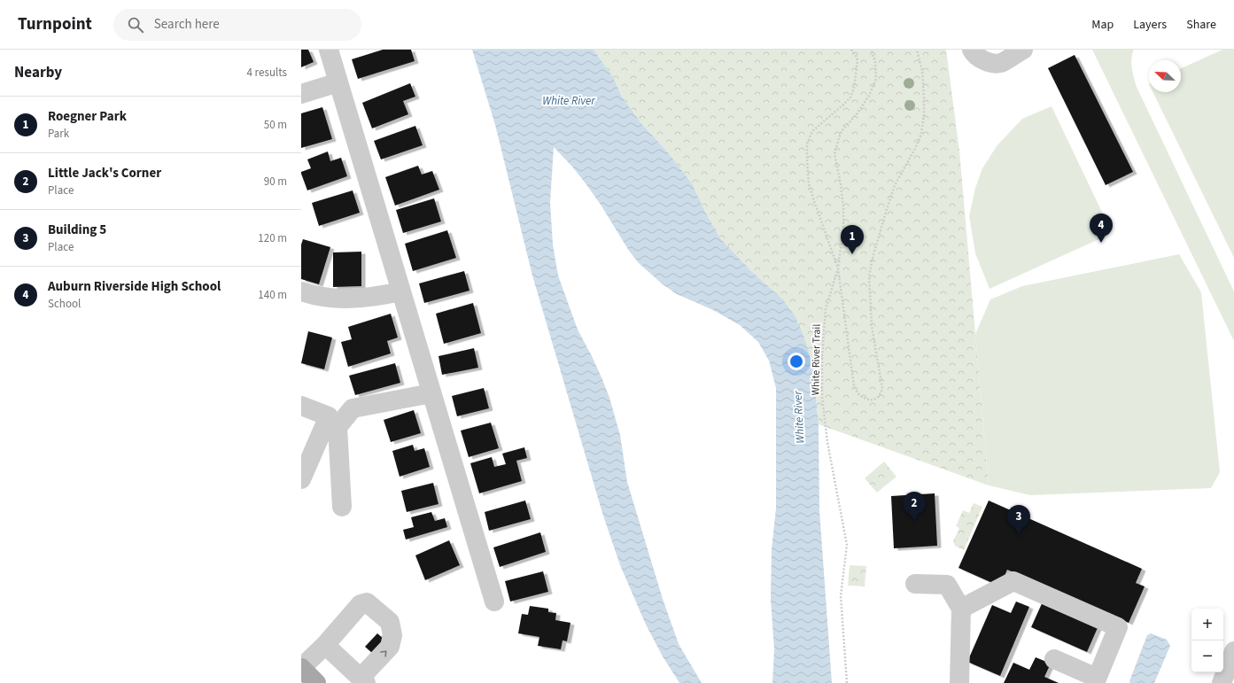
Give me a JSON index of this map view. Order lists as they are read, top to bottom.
{
  "streets": {
    "path": ["White River Trail"]
  },
  "water": ["White River"],
  "north": "top left",
  "page": {
    "header": "Turnpoint",
    "search": "Search here",
    "nav": ["Map", "Layers", "Share"],
    "heading": ["Nearby", "4 results"],
    "list": [
      {
        "mark": "1",
        "name": "Roegner Park",
        "note": "Park",
        "value": "50 m"
      },
      {
        "mark": "2",
        "name": "Little Jack's Corner",
        "note": "Place",
        "value": "90 m"
      },
      {
        "mark": "3",
        "name": "Building 5",
        "note": "Place",
        "value": "120 m"
      },
      {
        "mark": "4",
        "name": "Auburn Riverside High School",
        "note": "School",
        "value": "140 m"
      }
    ],
    "pins": [
      "4",
      "1",
      "2",
      "3"
    ],
    "map_buttons": ["+", "−"]
  }
}
